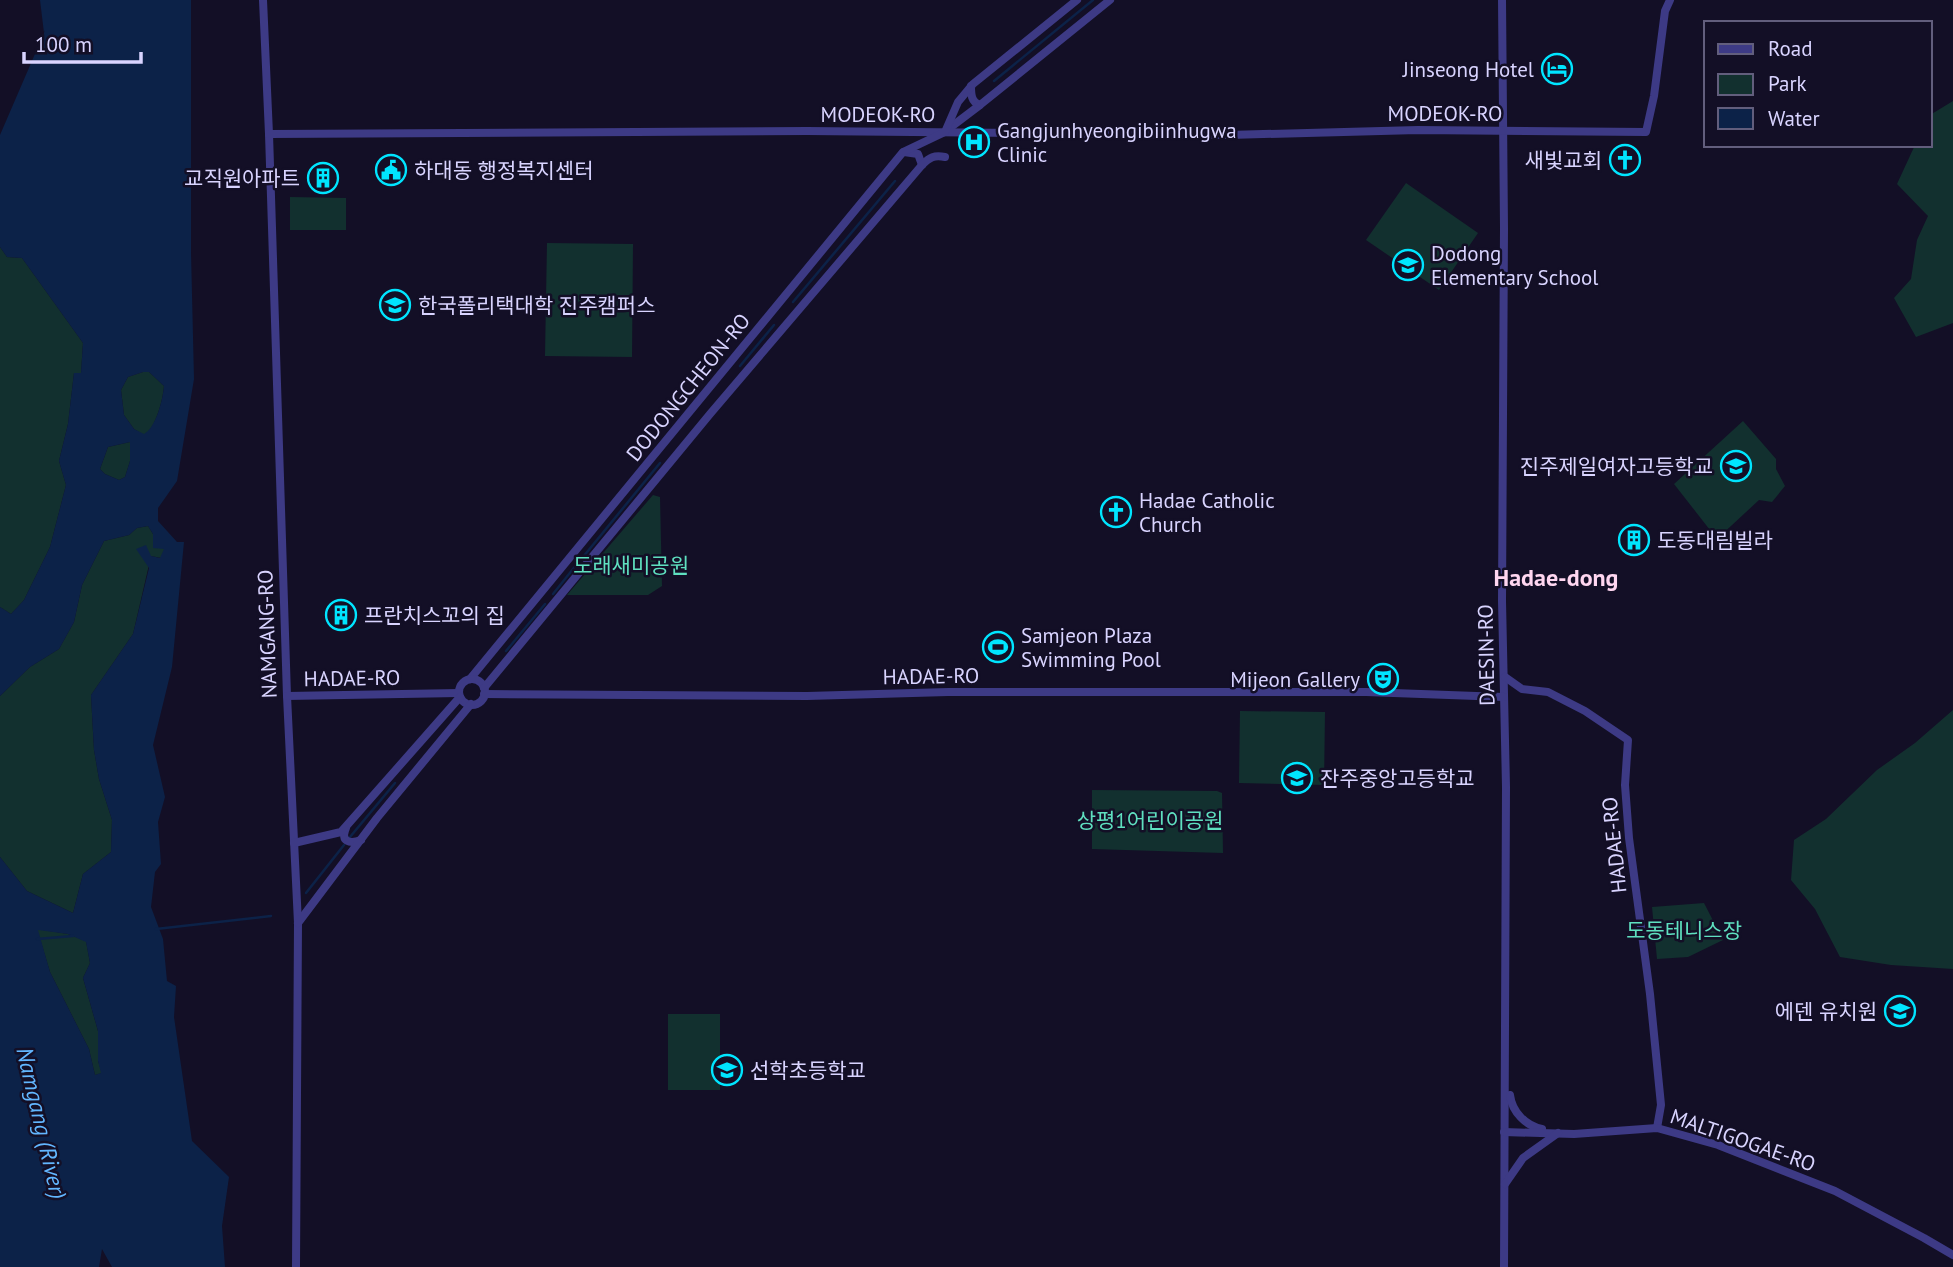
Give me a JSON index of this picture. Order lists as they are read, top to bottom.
{
  "streets": {
    "street": [
      "MODEOK-RO",
      "DODONGCHEON-RO",
      "NAMGANG-RO",
      "DAESIN-RO",
      "HADAE-RO",
      "MALTIGOGAE-RO"
    ]
  },
  "crossings": [
    ["MODEOK-RO", "DODONGCHEON-RO"],
    ["MODEOK-RO", "NAMGANG-RO"],
    ["MODEOK-RO", "DAESIN-RO"],
    ["DODONGCHEON-RO", "HADAE-RO"],
    ["NAMGANG-RO", "HADAE-RO"],
    ["DAESIN-RO", "HADAE-RO"],
    ["DAESIN-RO", "MALTIGOGAE-RO"],
    ["HADAE-RO", "MALTIGOGAE-RO"]
  ],
  "districts": ["Hadae-dong"],
  "water": ["Namgang (River)"],
  "parks": ["도래새미공원", "상평1어린이공원", "도동테니스장"],
  "places": {
    "hotel": ["Jinseong Hotel"],
    "hospital": ["Gangjunhyeongibiinhugwa Clinic"],
    "church": ["새빛교회", "Hadae Catholic Church"],
    "public building": ["하대동 행정복지센터"],
    "building": ["교직원아파트", "도동대림빌라", "프란치스꼬의 집"],
    "school or university": [
      "Dodong Elementary School",
      "한국폴리택대학 진주캠퍼스",
      "진주제일여자고등학교",
      "잔주중앙고등학교",
      "에덴 유치원",
      "선학초등학교"
    ],
    "sports": ["Samjeon Plaza Swimming Pool"],
    "theatre": ["Mijeon Gallery"]
  },
  "legend": ["Road", "Park", "Water"],
  "scale_bar": "100 m"
}
